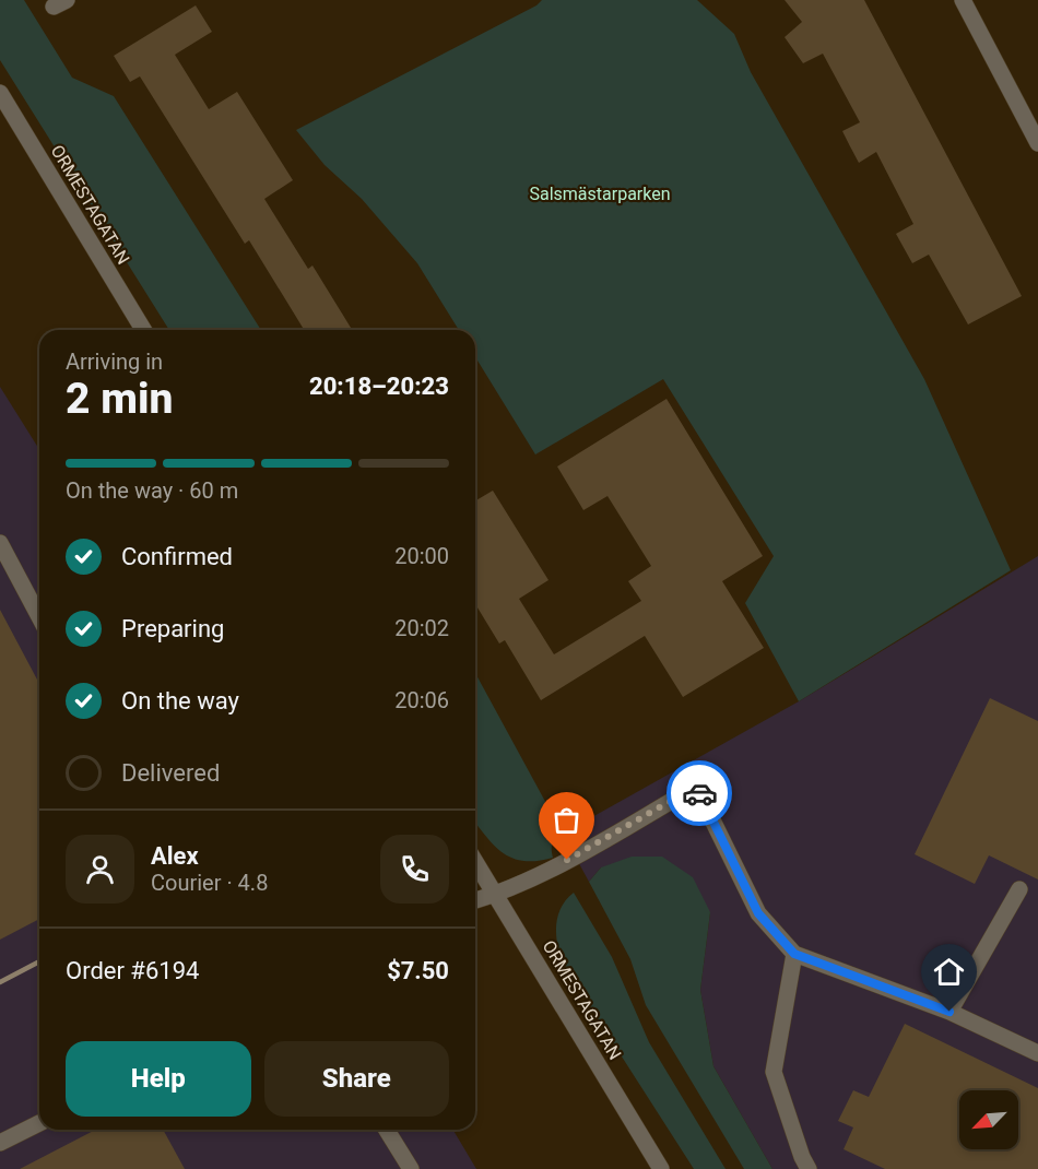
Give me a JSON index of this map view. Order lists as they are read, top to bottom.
{
  "streets": {
    "street": ["ORMESTAGATAN"]
  },
  "parks": ["Salsmästarparken"],
  "north": "bottom left",
  "page": {
    "heading": ["2 min", "Arriving in", "20:18–20:23"],
    "panel": [
      "Alex",
      "Courier · 4.8",
      "Order #6194",
      "$7.50"
    ],
    "bar": "On the way · 60 m",
    "list": [
      ["Confirmed", "20:00"],
      ["Preparing", "20:02"],
      ["On the way", "20:06"],
      "Delivered"
    ],
    "buttons": ["Help", "Share"]
  }
}
